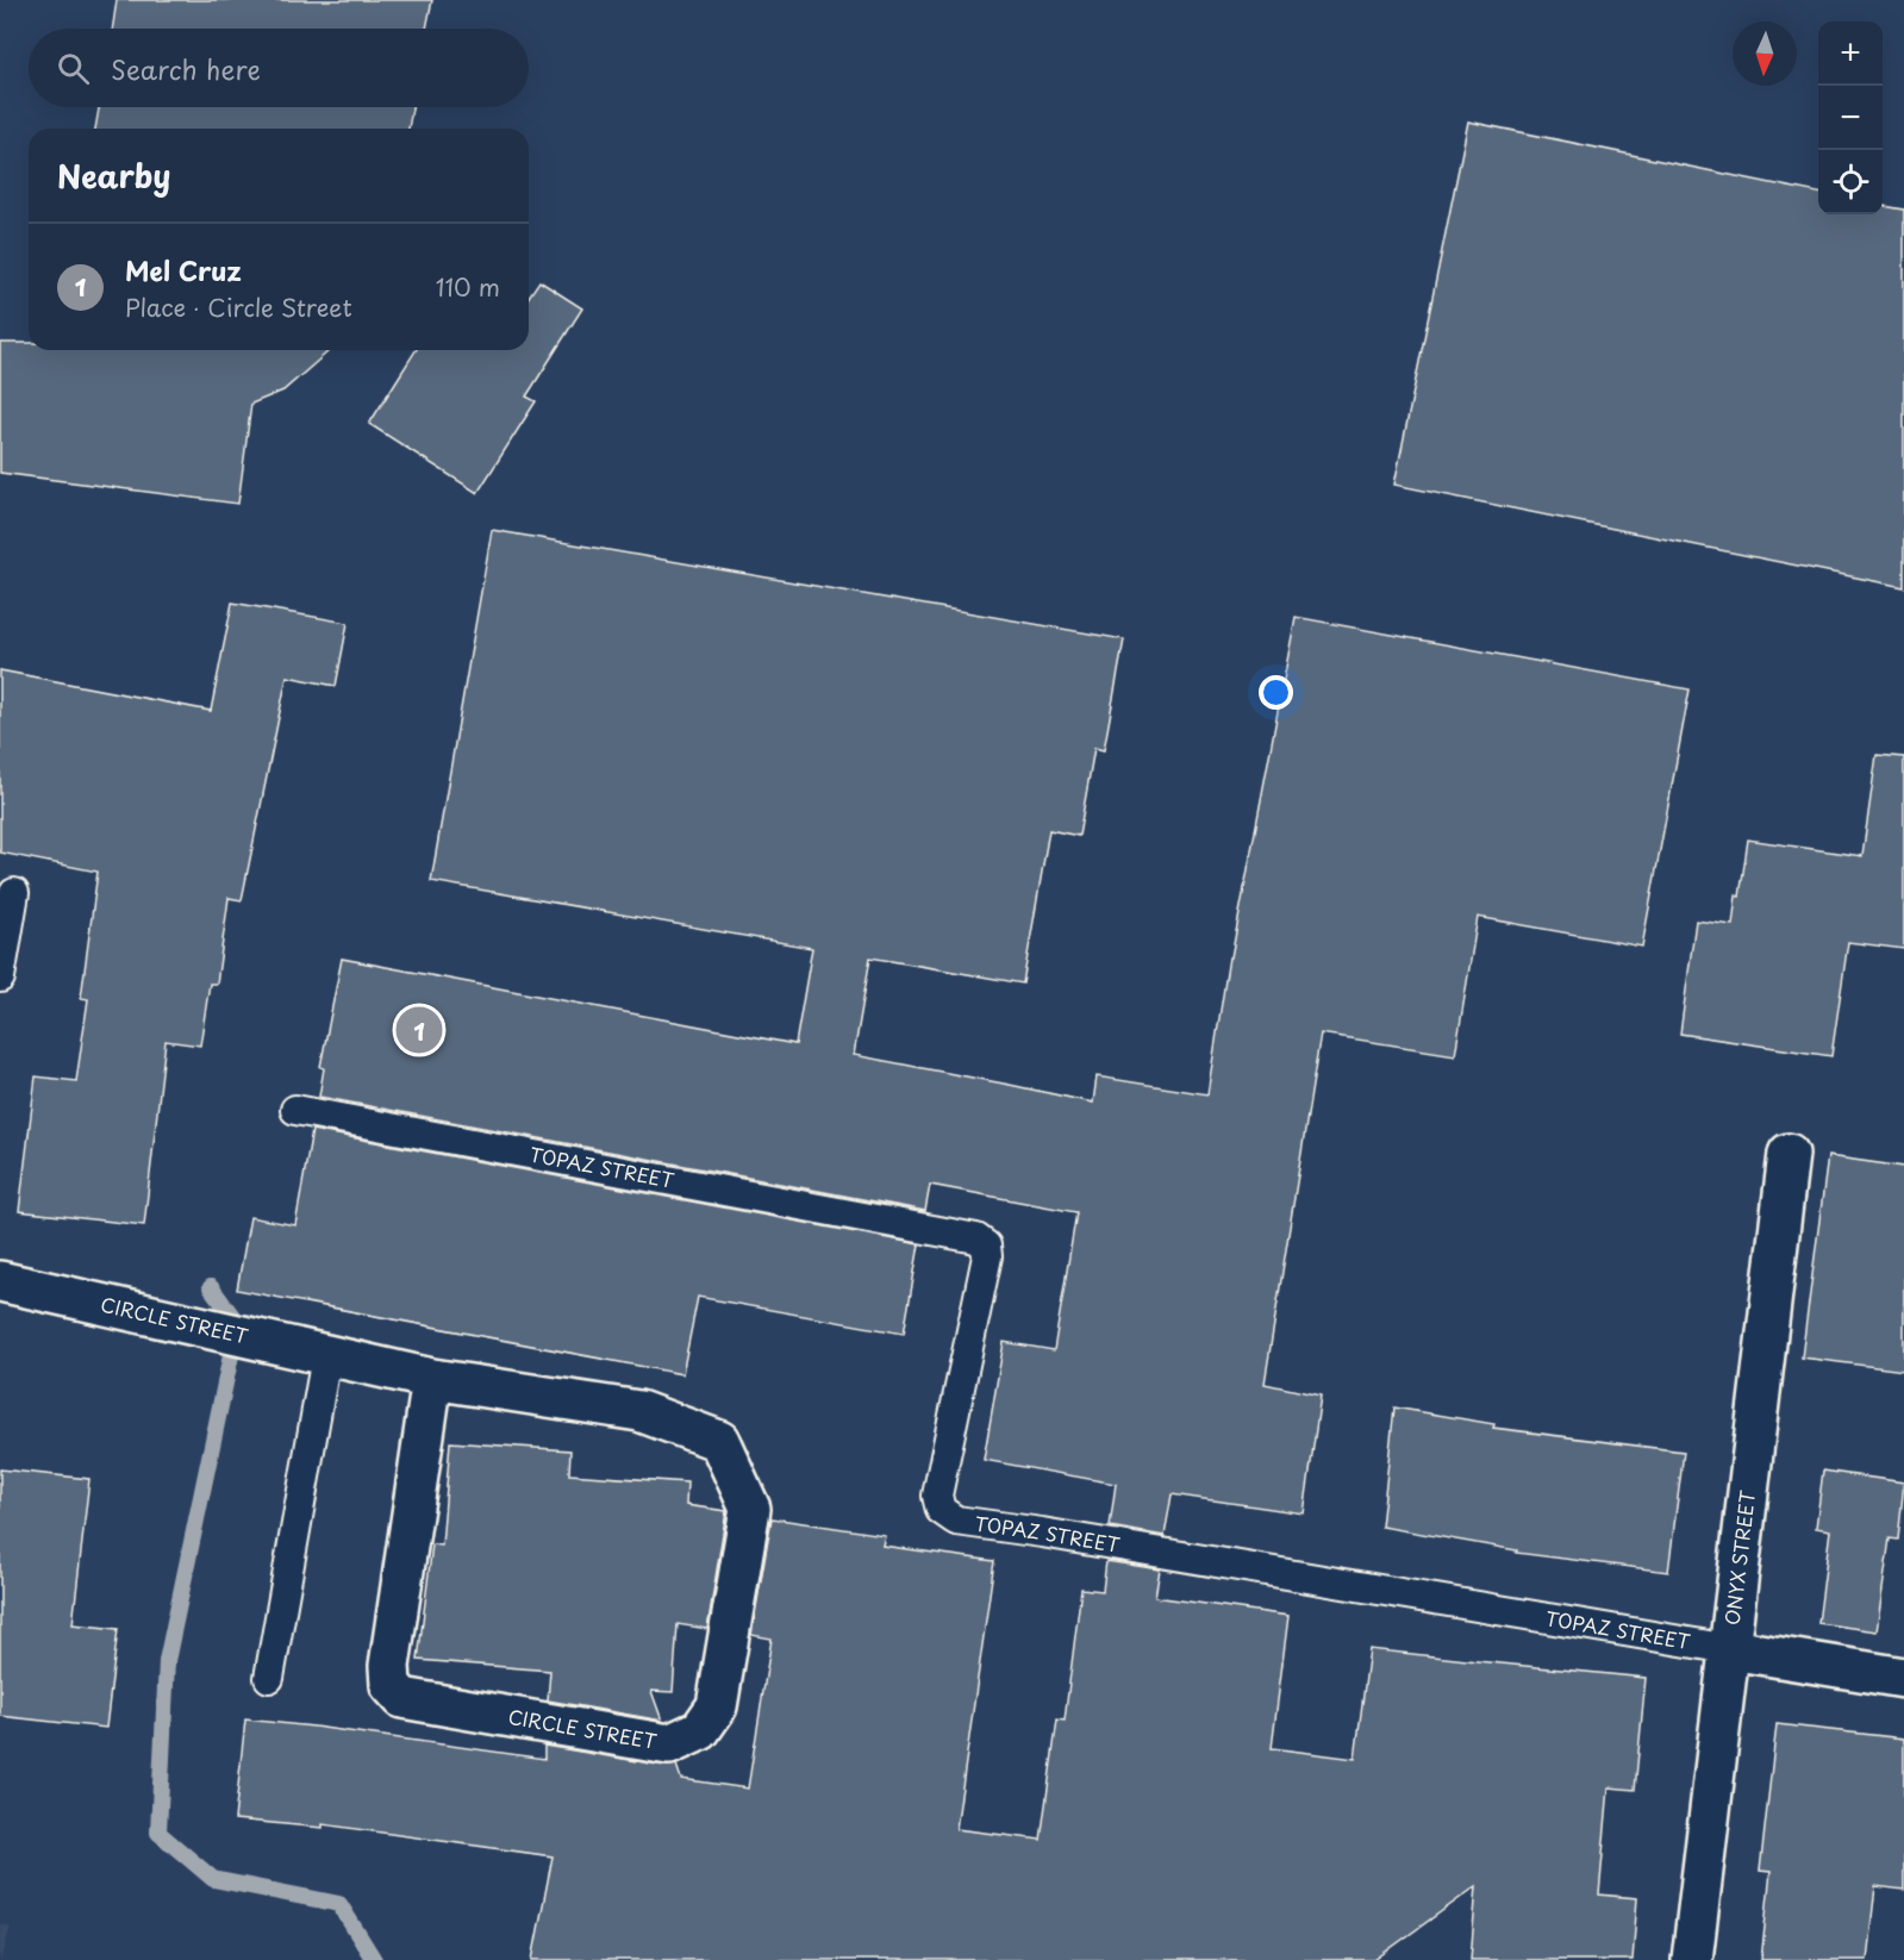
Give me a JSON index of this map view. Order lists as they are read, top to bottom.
{
  "streets": {
    "street": ["TOPAZ STREET", "CIRCLE STREET", "ONYX STREET"]
  },
  "crossings": [
    ["TOPAZ STREET", "ONYX STREET"]
  ],
  "north": "bottom",
  "page": {
    "map_buttons": ["+", "−"],
    "search": "Search here",
    "heading": "Nearby",
    "list": [
      {
        "mark": "1",
        "name": "Mel Cruz",
        "note": "Place · Circle Street",
        "value": "110 m"
      }
    ],
    "pins": "1"
  }
}
